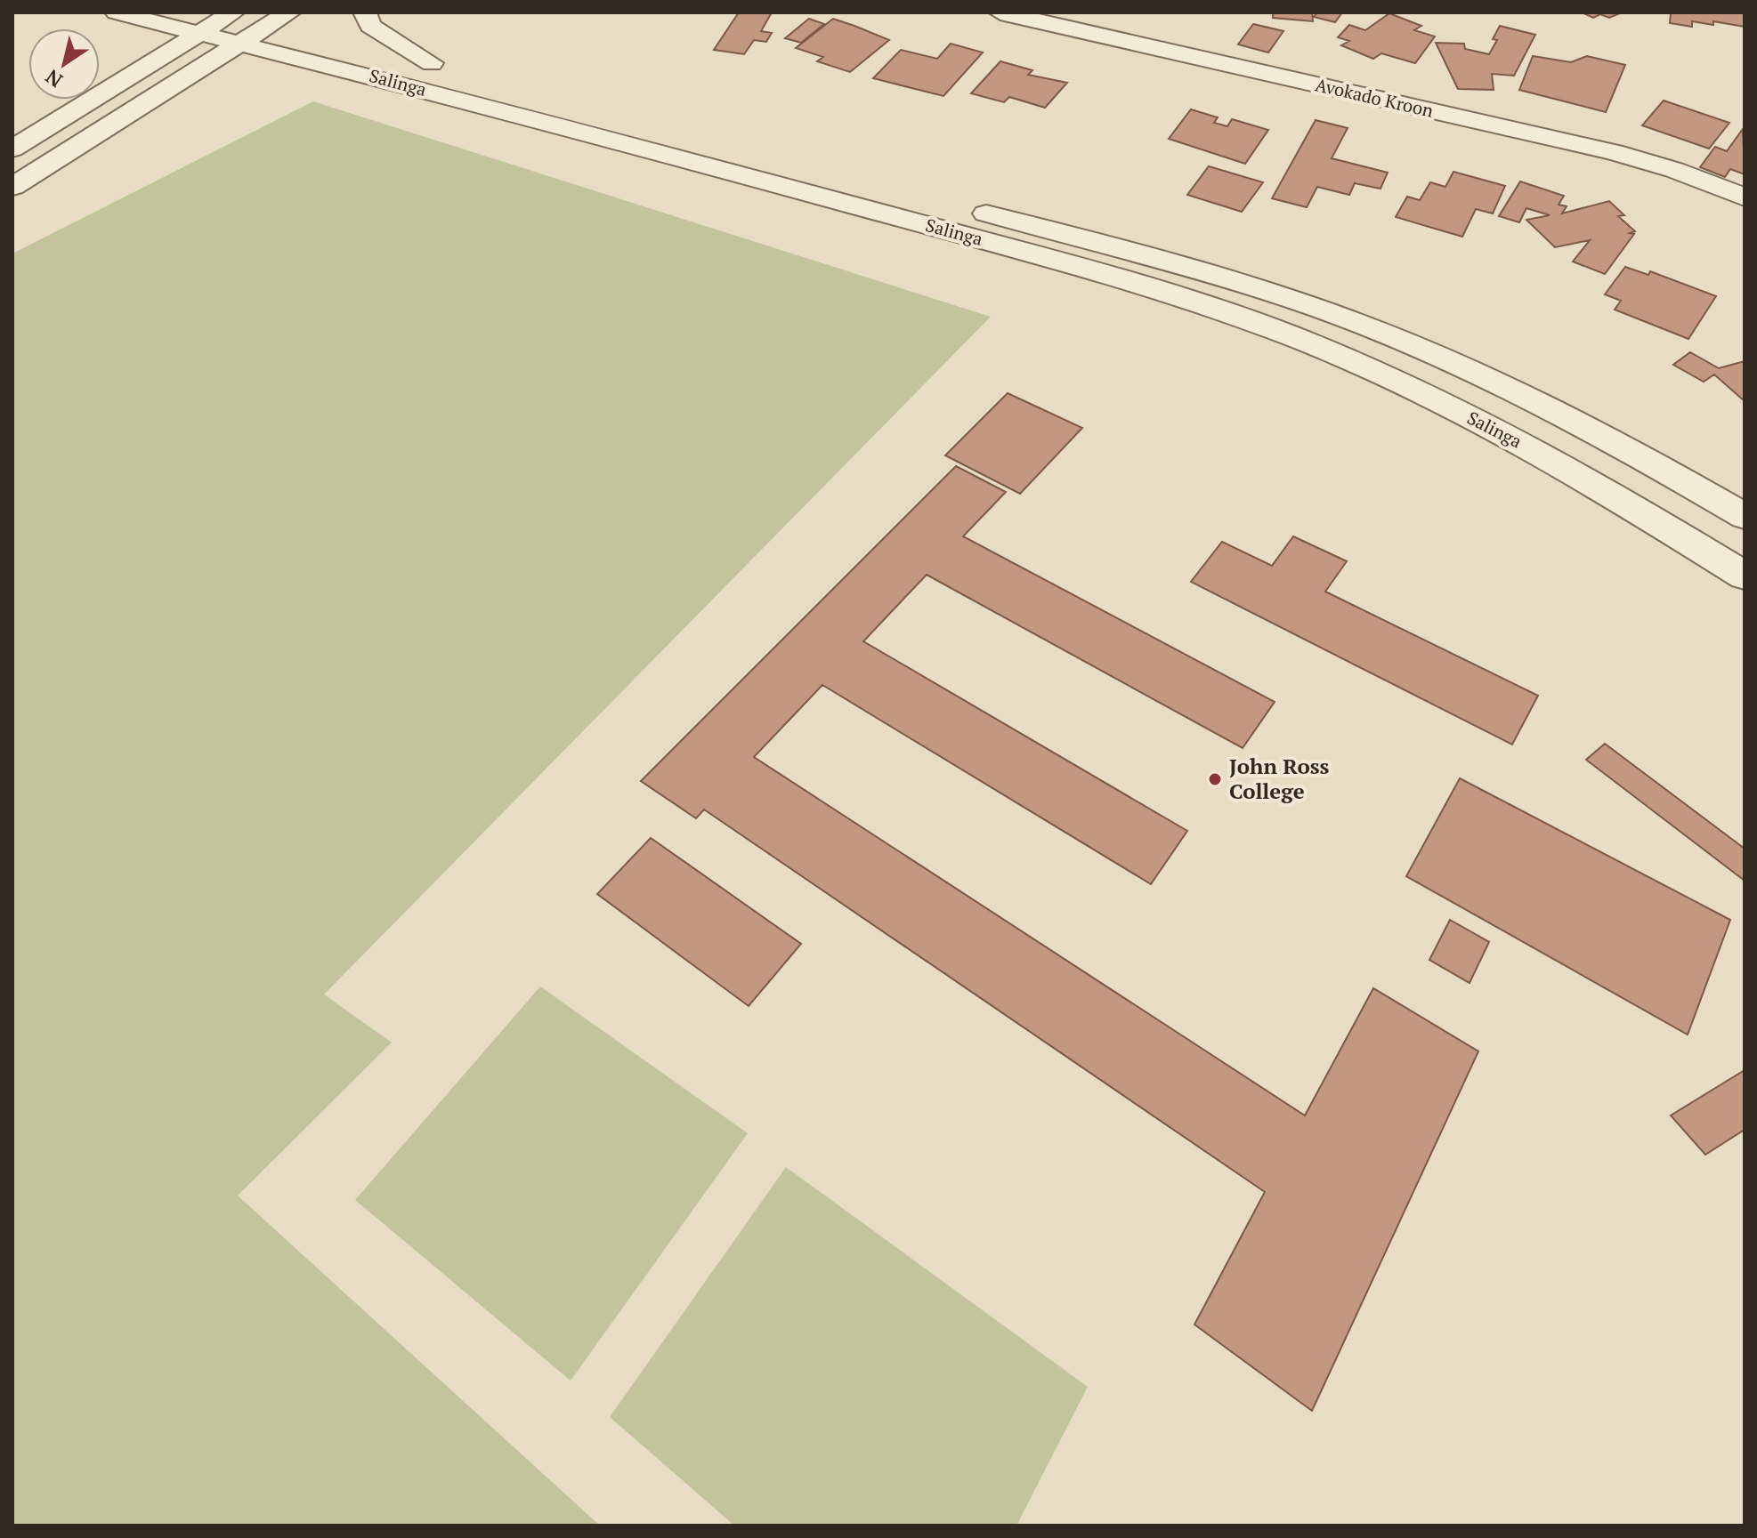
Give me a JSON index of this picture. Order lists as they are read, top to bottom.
{
  "streets": {
    "street": ["Salinga", "Avokado Kroon"]
  },
  "places": ["John Ross College"],
  "north": "bottom left"
}
